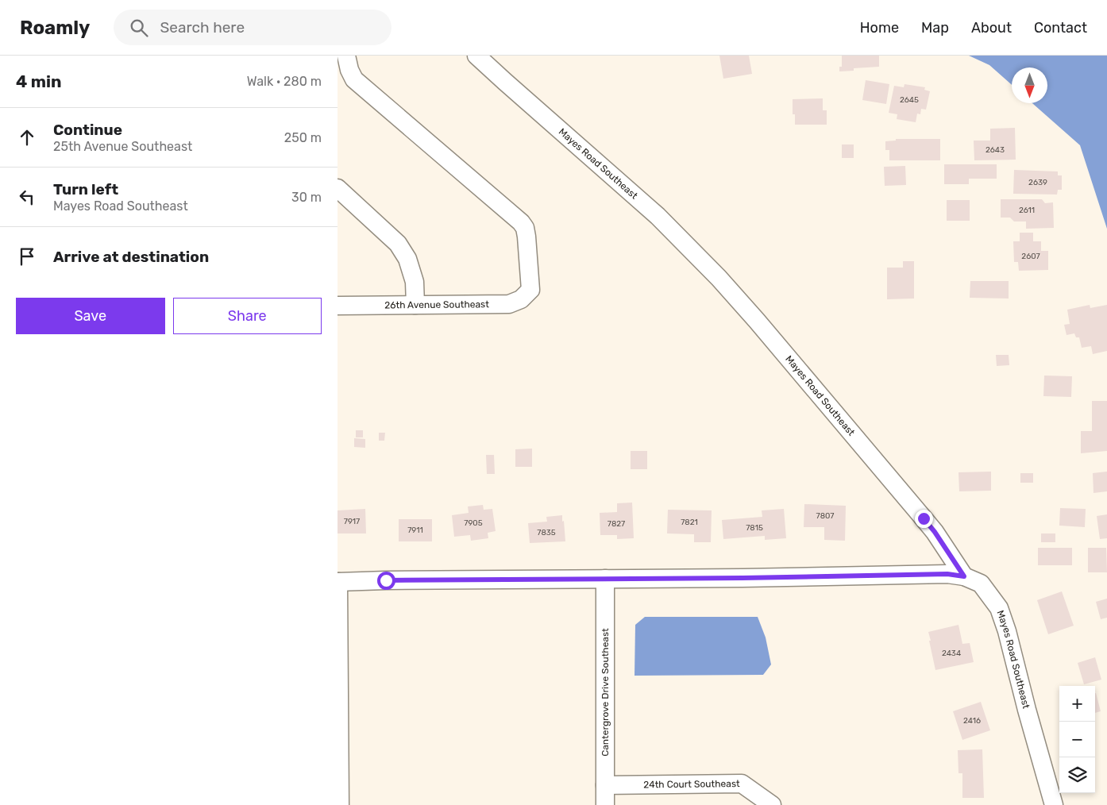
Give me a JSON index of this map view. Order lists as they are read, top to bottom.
{
  "streets": {
    "street": [
      "Mayes Road Southeast",
      "26th Avenue Southeast",
      "Cantergrove Drive Southeast",
      "24th Court Southeast"
    ]
  },
  "crossings": [
    ["Cantergrove Drive Southeast", "24th Court Southeast"]
  ],
  "house_numbers": [
    "2645",
    "2643",
    "2639",
    "2611",
    "2607",
    "7807",
    "7917",
    "7821",
    "7905",
    "7827",
    "7815",
    "7911",
    "7835",
    "2434",
    "2416"
  ],
  "north": "bottom",
  "page": {
    "header": "Roamly",
    "search": "Search here",
    "nav": [
      "Home",
      "Map",
      "About",
      "Contact"
    ],
    "heading": ["4 min", "Walk · 280 m"],
    "list": [
      ["Continue", "25th Avenue Southeast", "250 m"],
      ["Turn left", "Mayes Road Southeast", "30 m"],
      "Arrive at destination"
    ],
    "buttons": ["Save", "Share"],
    "map_buttons": ["+", "−"]
  }
}
